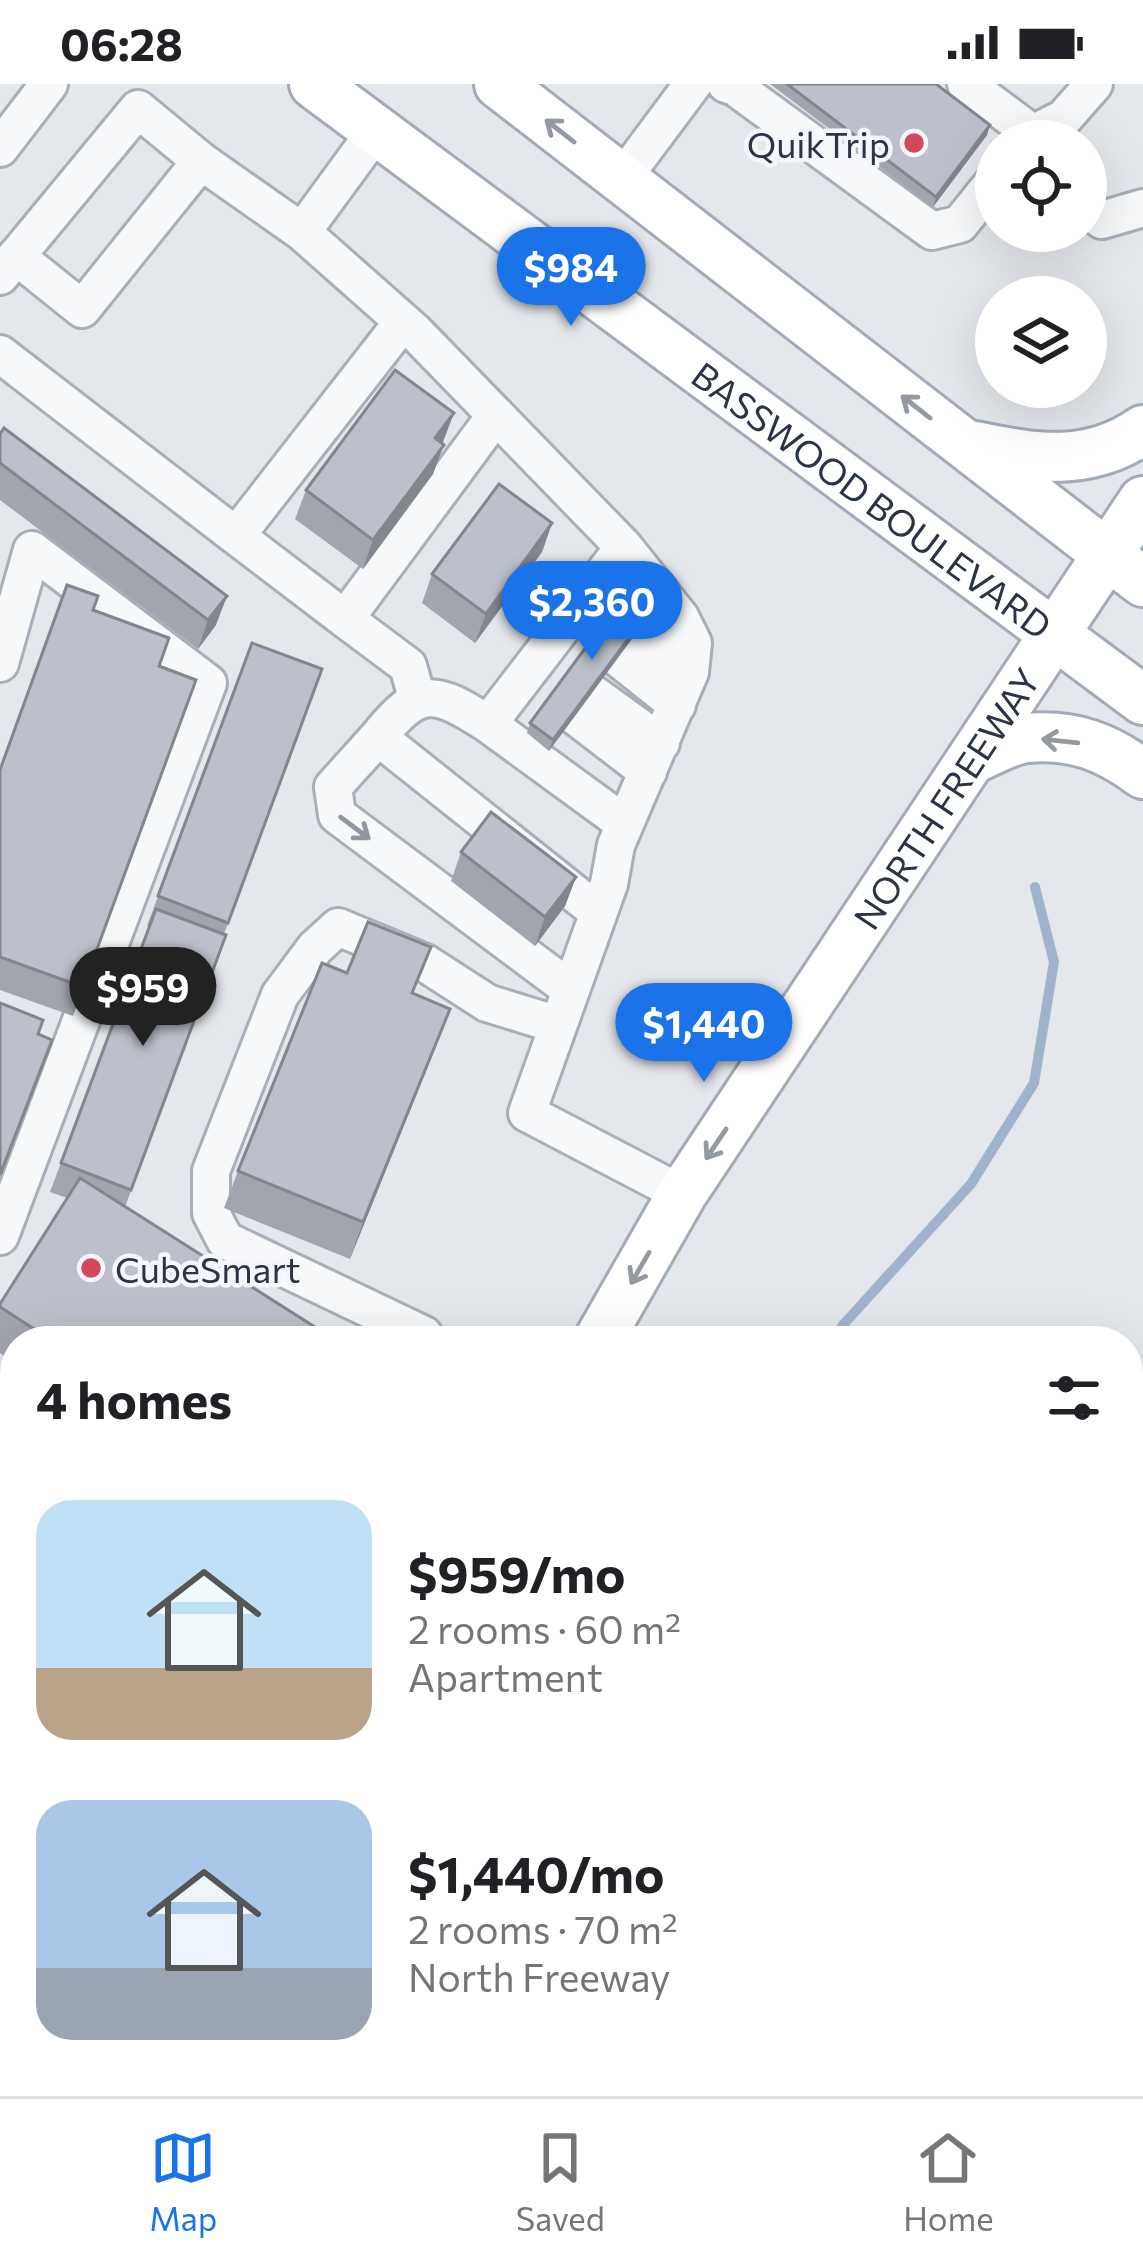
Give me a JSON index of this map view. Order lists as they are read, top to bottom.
{
  "streets": {
    "main road": ["BASSWOOD BOULEVARD", "NORTH FREEWAY"]
  },
  "crossings": [
    ["BASSWOOD BOULEVARD", "NORTH FREEWAY"]
  ],
  "one_way": ["NORTH FREEWAY"],
  "places": ["QuikTrip", "CubeSmart"],
  "page": {
    "status": "06:28",
    "price": [
      "$984",
      "$2,360",
      "$959",
      "$1,440"
    ],
    "heading": "4 homes",
    "list": [
      {
        "name": "$959/mo",
        "note": "2 rooms · 60 m² · Apartment"
      },
      {
        "name": "$1,440/mo",
        "note": "2 rooms · 70 m² · North Freeway"
      }
    ],
    "tabs": ["Map", "Saved", "Home"]
  }
}
